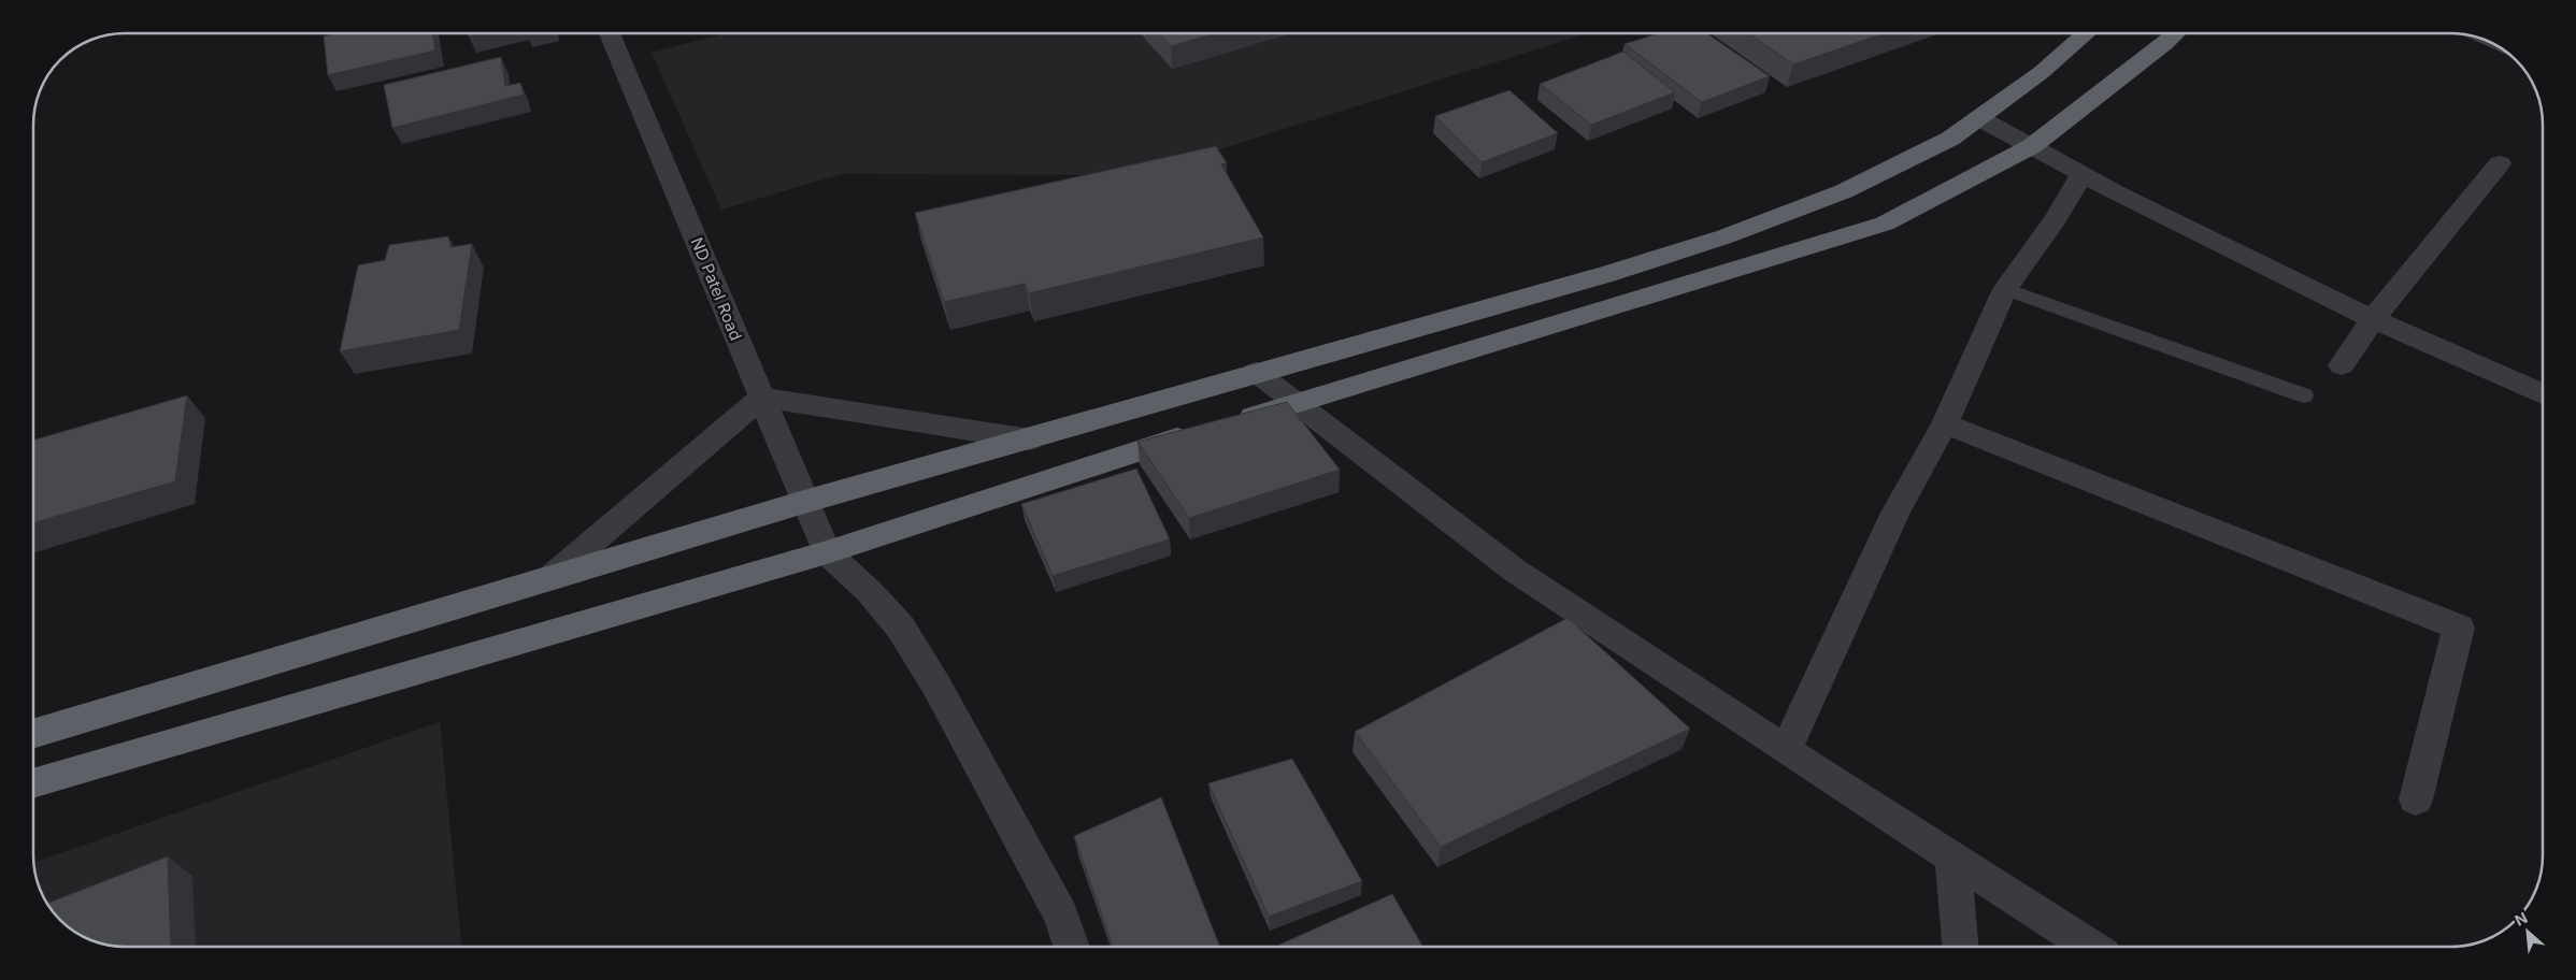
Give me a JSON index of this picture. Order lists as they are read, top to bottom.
{
  "streets": {
    "street": ["ND Patel Road"]
  },
  "north": "top left"
}
